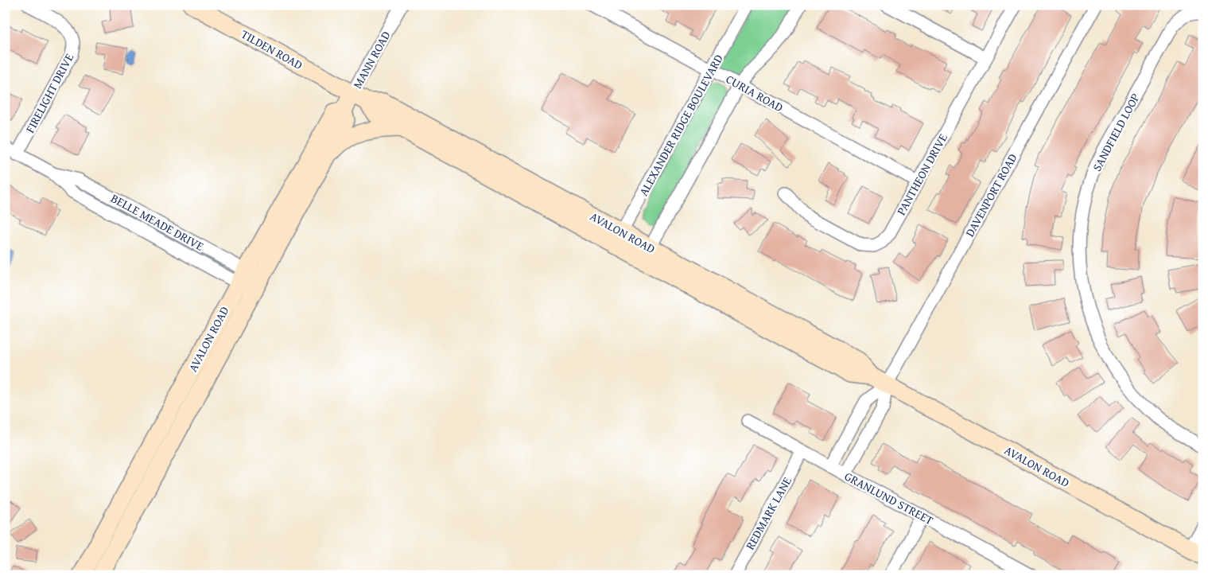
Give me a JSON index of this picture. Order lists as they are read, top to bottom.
{
  "streets": {
    "main road": ["TILDEN ROAD", "AVALON ROAD"],
    "street": [
      "MANN ROAD",
      "FIRELIGHT DRIVE",
      "CURIA ROAD",
      "ALEXANDER RIDGE BOULEVARD",
      "SANDFIELD LOOP",
      "PANTHEON DRIVE",
      "DAVENPORT ROAD",
      "BELLE MEADE DRIVE",
      "GRANLUND STREET",
      "REDMARK LANE"
    ]
  },
  "crossings": [
    ["TILDEN ROAD", "MANN ROAD"],
    ["TILDEN ROAD", "AVALON ROAD"],
    ["MANN ROAD", "AVALON ROAD"],
    ["FIRELIGHT DRIVE", "BELLE MEADE DRIVE"],
    ["CURIA ROAD", "ALEXANDER RIDGE BOULEVARD"],
    ["CURIA ROAD", "PANTHEON DRIVE"],
    ["ALEXANDER RIDGE BOULEVARD", "AVALON ROAD"],
    ["DAVENPORT ROAD", "AVALON ROAD"],
    ["BELLE MEADE DRIVE", "AVALON ROAD"],
    ["GRANLUND STREET", "REDMARK LANE"]
  ]
}
